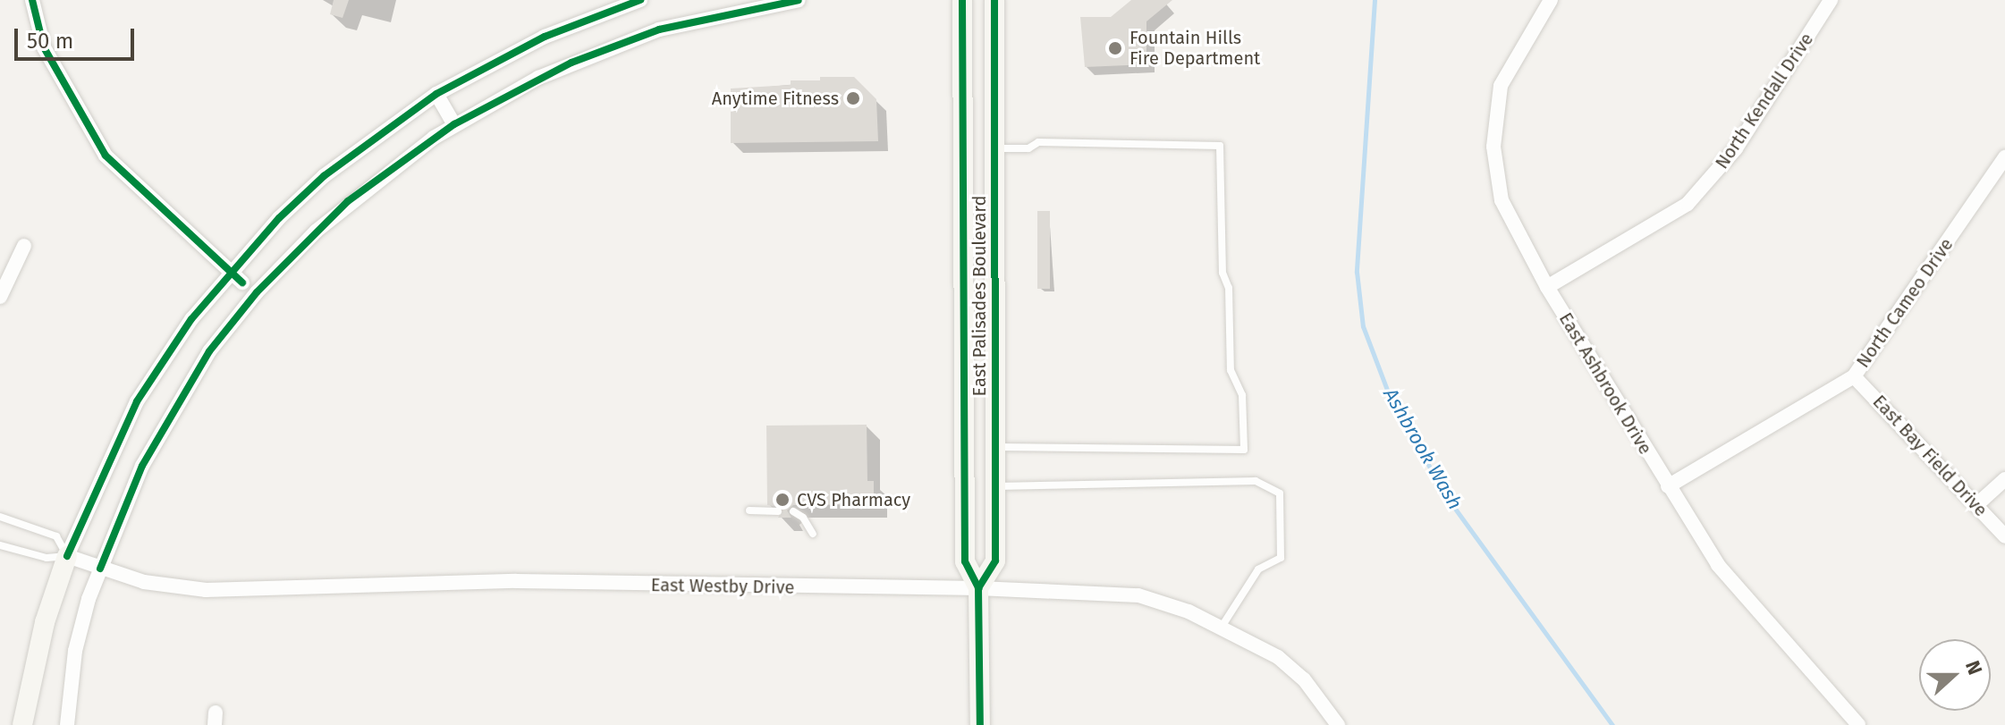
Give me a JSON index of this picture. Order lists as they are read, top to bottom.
{
  "streets": {
    "street": [
      "North Kendall Drive",
      "East Palisades Boulevard",
      "North Cameo Drive",
      "East Ashbrook Drive",
      "East Bay Field Drive",
      "East Westby Drive"
    ]
  },
  "crossings": [
    ["North Kendall Drive", "East Ashbrook Drive"],
    ["East Palisades Boulevard", "East Westby Drive"],
    ["North Cameo Drive", "East Ashbrook Drive"],
    ["North Cameo Drive", "East Bay Field Drive"]
  ],
  "water": ["Ashbrook Wash"],
  "places": ["Fountain Hills Fire Department", "Anytime Fitness", "CVS Pharmacy"],
  "scale_bar": "50 m",
  "north": "right"
}
